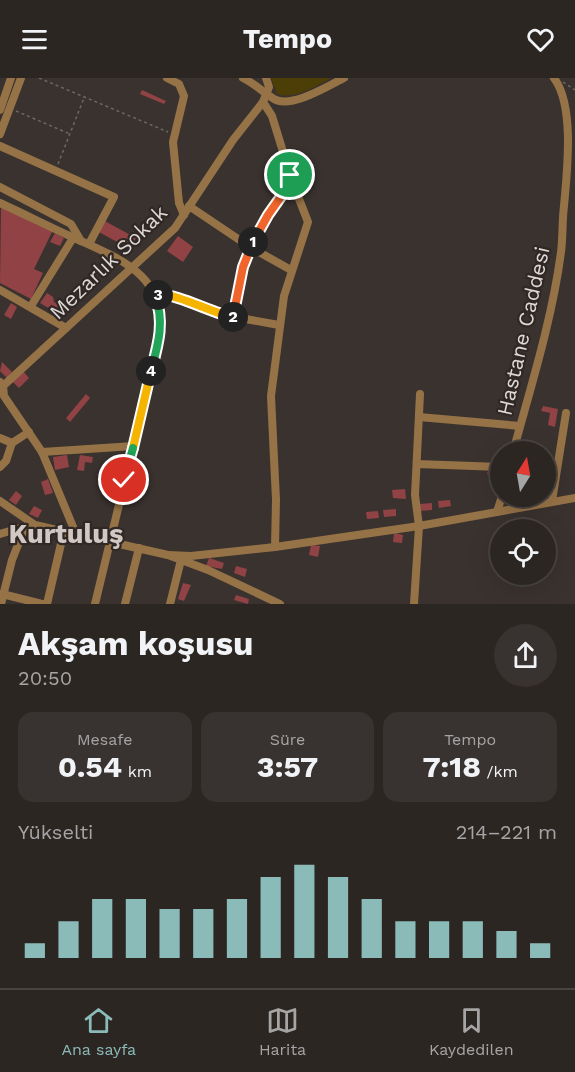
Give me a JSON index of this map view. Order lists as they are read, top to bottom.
{
  "streets": {
    "street": ["Mezarlık Sokak", "Hastane Caddesi"]
  },
  "districts": ["Kurtuluş"],
  "north": "top",
  "page": {
    "header": "Tempo",
    "pins": [
      "1",
      "3",
      "2",
      "4"
    ],
    "heading": ["Akşam koşusu", "20:50"],
    "stats": [
      ["Mesafe", "0.54 km"],
      ["Süre", "3:57"],
      ["Tempo", "7:18 /km"]
    ],
    "chart": ["Yükselti", "214–221 m"],
    "tabs": ["Ana sayfa", "Harita", "Kaydedilen"]
  }
}
